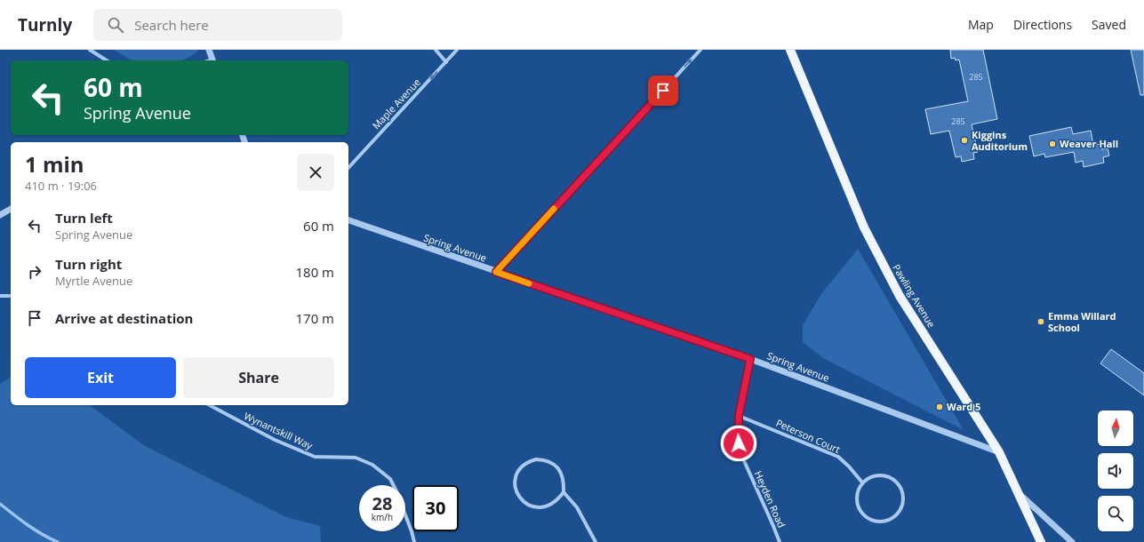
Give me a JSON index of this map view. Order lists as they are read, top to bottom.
{
  "streets": {
    "main road": ["Pawling Avenue"],
    "street": [
      "Maple Avenue",
      "Spring Avenue",
      "Wynantskill Way",
      "Peterson Court",
      "Heyden Road"
    ]
  },
  "crossings": [
    ["Spring Avenue", "Pawling Avenue"],
    ["Spring Avenue", "Heyden Road"],
    ["Peterson Court", "Heyden Road"]
  ],
  "one_way": ["Maple Avenue"],
  "places": [
    "Kiggins Auditorium",
    "Weaver Hall",
    "Emma Willard School",
    "Ward 5"
  ],
  "house_numbers": ["285", "285"],
  "north": "top",
  "page": {
    "header": "Turnly",
    "search": "Search here",
    "nav": ["Map", "Directions", "Saved"],
    "turn": ["60 m", "Spring Avenue"],
    "heading": ["1 min", "410 m · 19:06"],
    "list": [
      {
        "name": "Turn left",
        "note": "Spring Avenue",
        "value": "60 m"
      },
      {
        "name": "Turn right",
        "note": "Myrtle Avenue",
        "value": "180 m"
      },
      {
        "name": "Arrive at destination",
        "value": "170 m"
      }
    ],
    "buttons": ["Exit", "Share"],
    "speed": "28 km/h",
    "limit": "30"
  }
}
